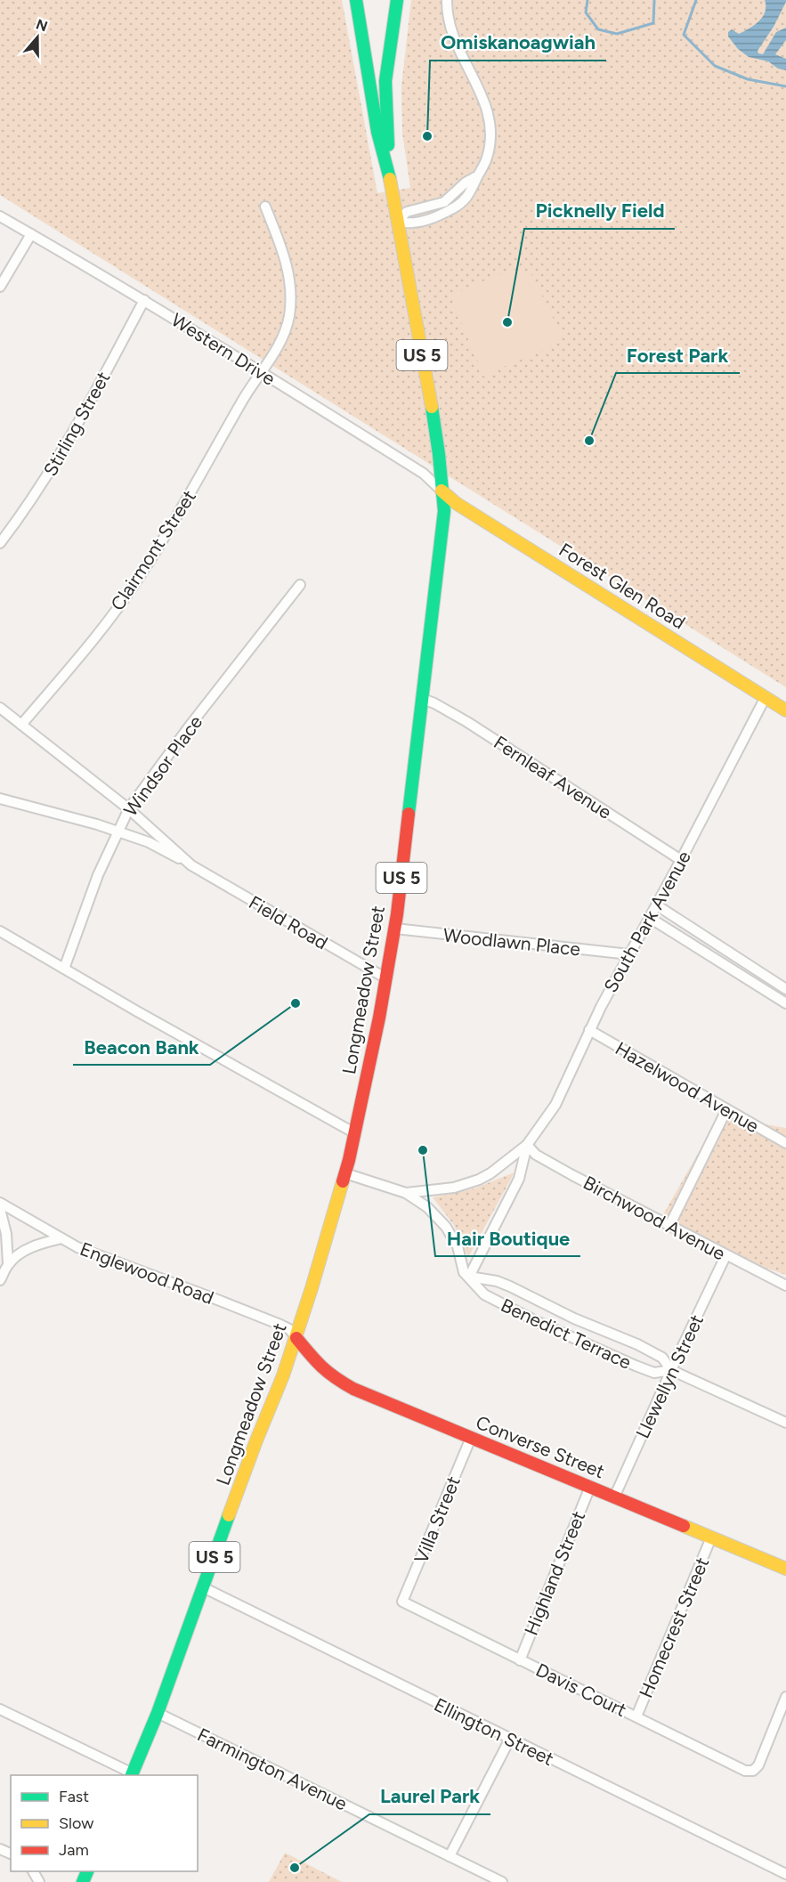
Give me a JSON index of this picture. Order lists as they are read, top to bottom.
{
  "streets": {
    "main road": [
      "US 5",
      "Forest Glen Road",
      "Longmeadow Street",
      "Converse Street"
    ],
    "street": [
      "Western Drive",
      "Stirling Street",
      "Clairmont Street",
      "Windsor Place",
      "Fernleaf Avenue",
      "South Park Avenue",
      "Field Road",
      "Woodlawn Place",
      "Hazelwood Avenue",
      "Birchwood Avenue",
      "Englewood Road",
      "Benedict Terrace",
      "Llewellyn Street",
      "Villa Street",
      "Highland Street",
      "Homecrest Street",
      "Davis Court",
      "Ellington Street",
      "Farmington Avenue"
    ]
  },
  "crossings": [
    ["Western Drive", "Stirling Street"],
    ["Western Drive", "Clairmont Street"],
    ["Western Drive", "Forest Glen Road"],
    ["Western Drive", "Longmeadow Street"],
    ["US 5", "Longmeadow Street"],
    ["Clairmont Street", "Field Road"],
    ["Forest Glen Road", "South Park Avenue"],
    ["Forest Glen Road", "Longmeadow Street"],
    ["Windsor Place", "Field Road"],
    ["Fernleaf Avenue", "South Park Avenue"],
    ["Fernleaf Avenue", "Longmeadow Street"],
    ["South Park Avenue", "Woodlawn Place"],
    ["South Park Avenue", "Longmeadow Street"],
    ["South Park Avenue", "Hazelwood Avenue"],
    ["South Park Avenue", "Birchwood Avenue"],
    ["South Park Avenue", "Benedict Terrace"],
    ["Field Road", "Longmeadow Street"],
    ["Woodlawn Place", "Longmeadow Street"],
    ["Longmeadow Street", "Englewood Road"],
    ["Longmeadow Street", "Converse Street"],
    ["Longmeadow Street", "Ellington Street"],
    ["Longmeadow Street", "Farmington Avenue"],
    ["Birchwood Avenue", "Llewellyn Street"],
    ["Englewood Road", "Converse Street"],
    ["Benedict Terrace", "Llewellyn Street"],
    ["Llewellyn Street", "Converse Street"],
    ["Converse Street", "Villa Street"],
    ["Converse Street", "Highland Street"],
    ["Converse Street", "Homecrest Street"],
    ["Villa Street", "Davis Court"],
    ["Highland Street", "Davis Court"],
    ["Homecrest Street", "Davis Court"]
  ],
  "places": [
    "Omiskanoagwiah",
    "Picknelly Field",
    "Forest Park",
    "Beacon Bank",
    "Hair Boutique",
    "Laurel Park"
  ],
  "legend": ["Fast", "Slow", "Jam"],
  "north": "top"
}
